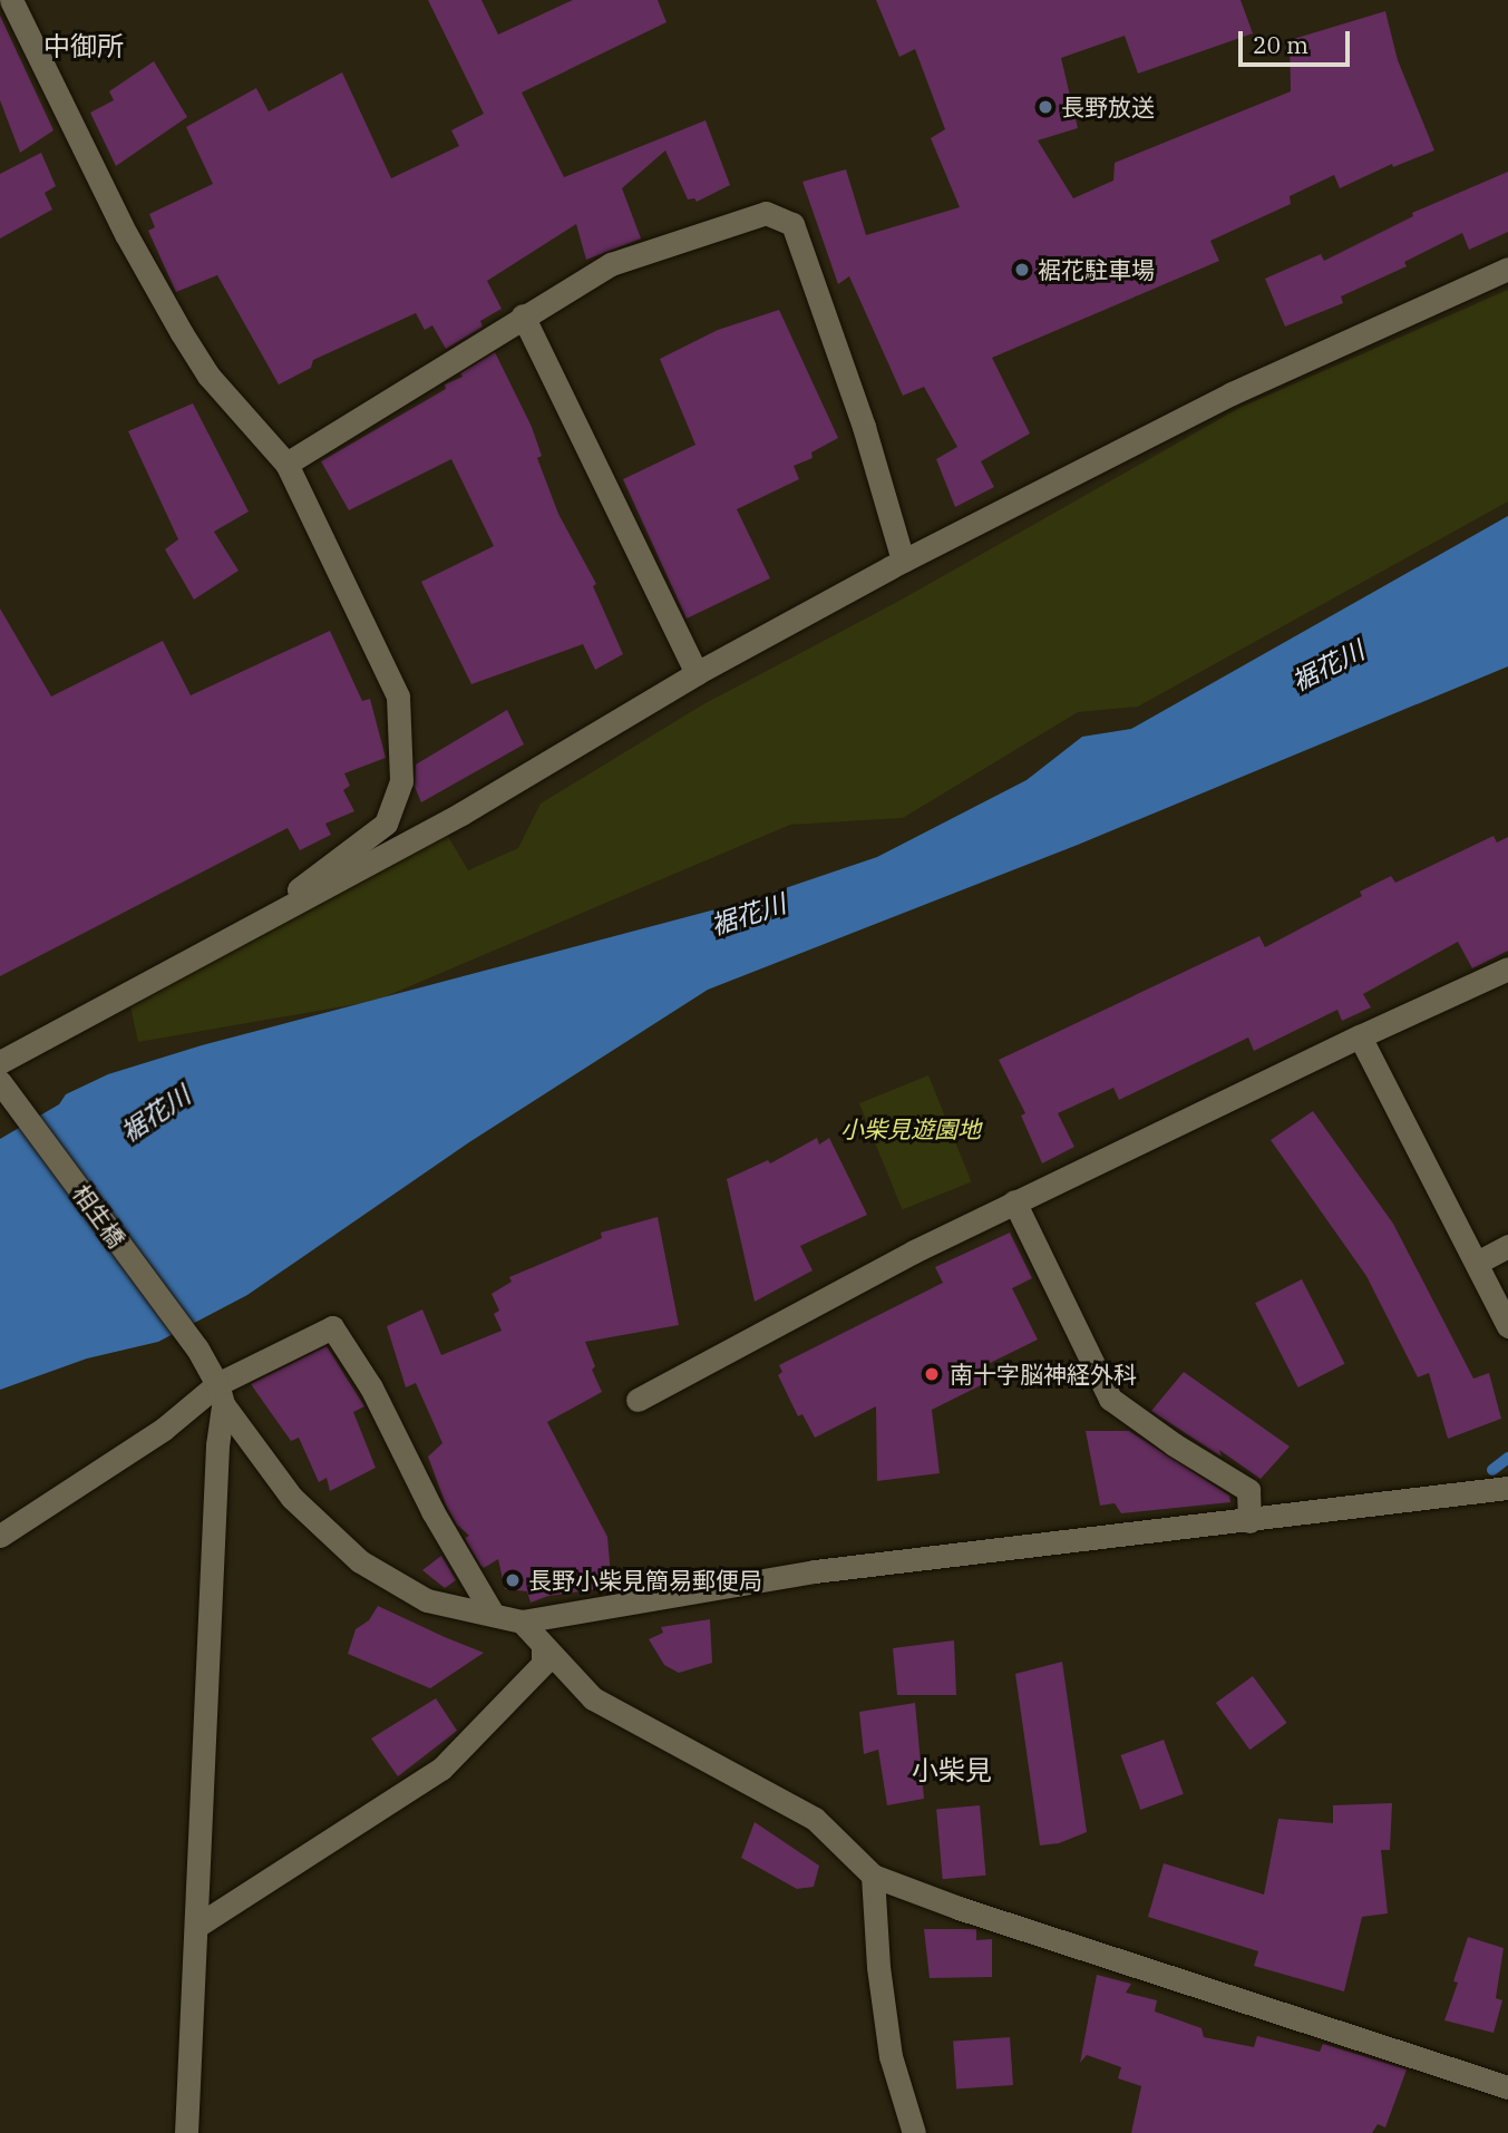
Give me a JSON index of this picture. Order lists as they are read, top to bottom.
{
  "streets": {
    "street": ["相生橋"]
  },
  "districts": ["中御所", "小柴見"],
  "water": ["裾花川"],
  "parks": ["小柴見遊園地"],
  "places": [
    "長野放送",
    "裾花駐車場",
    "南十字脳神経外科",
    "長野小柴見簡易郵便局"
  ],
  "scale_bar": "20 m"
}
